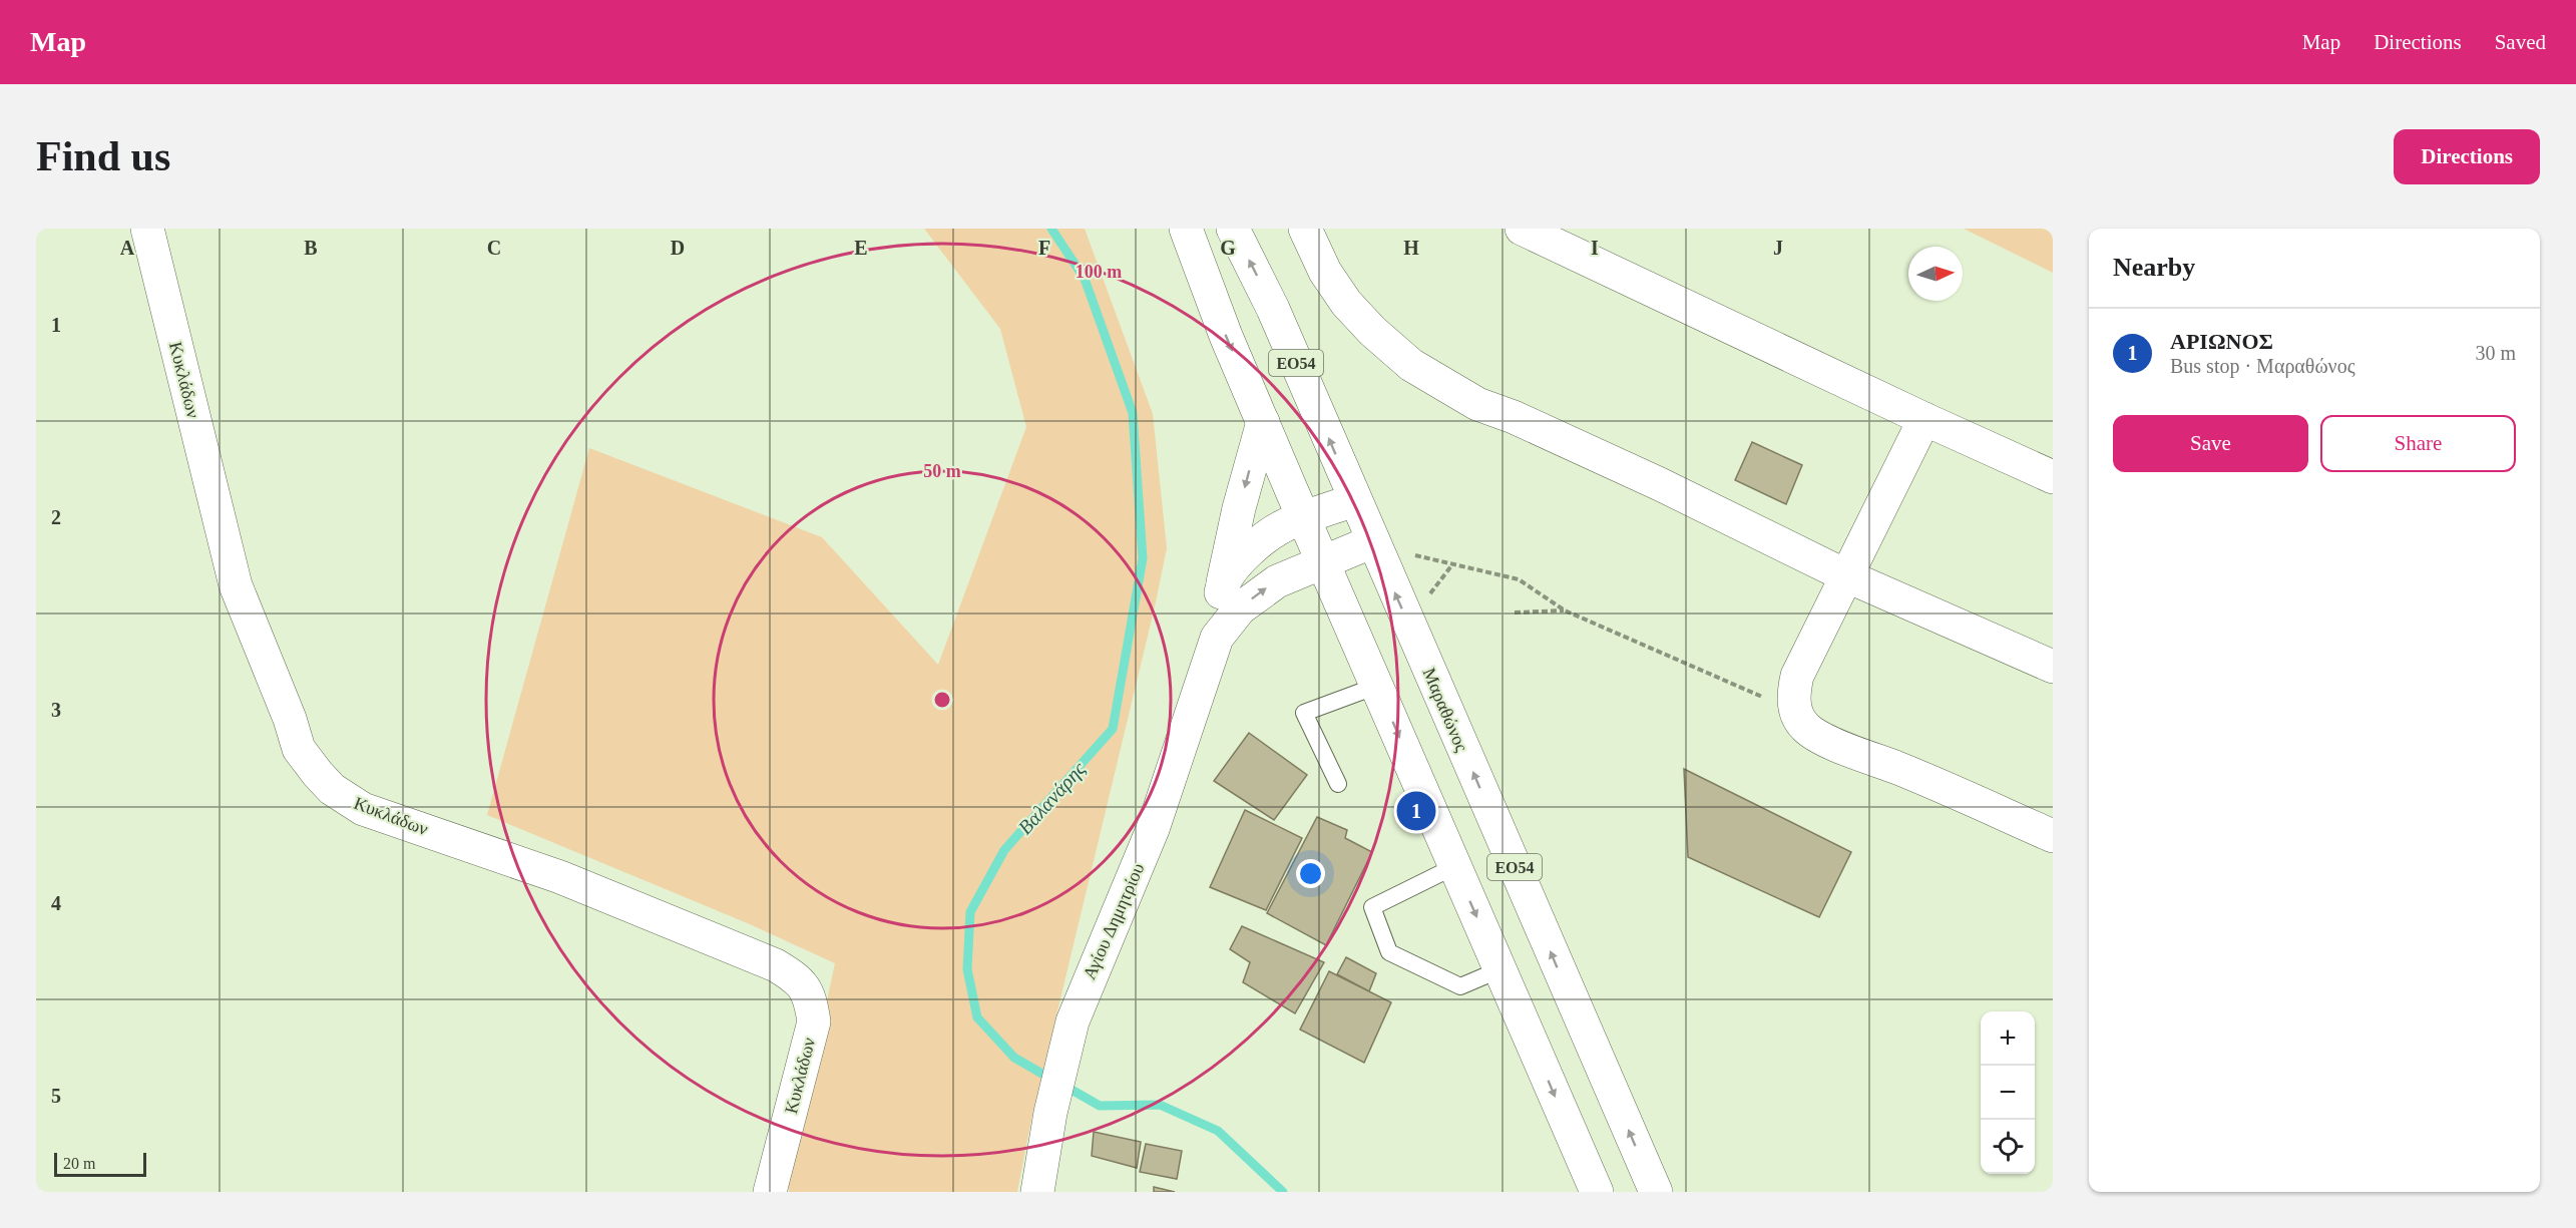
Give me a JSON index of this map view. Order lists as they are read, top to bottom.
{
  "streets": {
    "street": [
      "ΕΟ54",
      "Κυκλάδων",
      "Μαραθώνος",
      "Αγίου Δημητρίου"
    ]
  },
  "crossings": [
    ["ΕΟ54", "Αγίου Δημητρίου"],
    ["Μαραθώνος", "Αγίου Δημητρίου"]
  ],
  "water": ["Βαλανάρης"],
  "scale_bar": "20 m",
  "north": "right",
  "page": {
    "header": "Map",
    "nav": ["Map", "Directions", "Saved"],
    "buttons": [
      "Directions",
      ["Save", "Share"]
    ],
    "title": "Find us",
    "heading": "Nearby",
    "list": [
      {
        "mark": "1",
        "name": "ΑΡΙΩΝΟΣ",
        "note": "Bus stop · Μαραθώνος",
        "value": "30 m"
      }
    ],
    "pins": "1",
    "map_buttons": ["+", "−"],
    "scale": "20 m"
  },
  "grid": {
    "columns": [
      "A",
      "B",
      "C",
      "D",
      "E",
      "F",
      "G",
      "H",
      "I",
      "J"
    ],
    "rows": [
      "1",
      "2",
      "3",
      "4",
      "5"
    ]
  },
  "rings": ["100 m", "50 m"]
}
